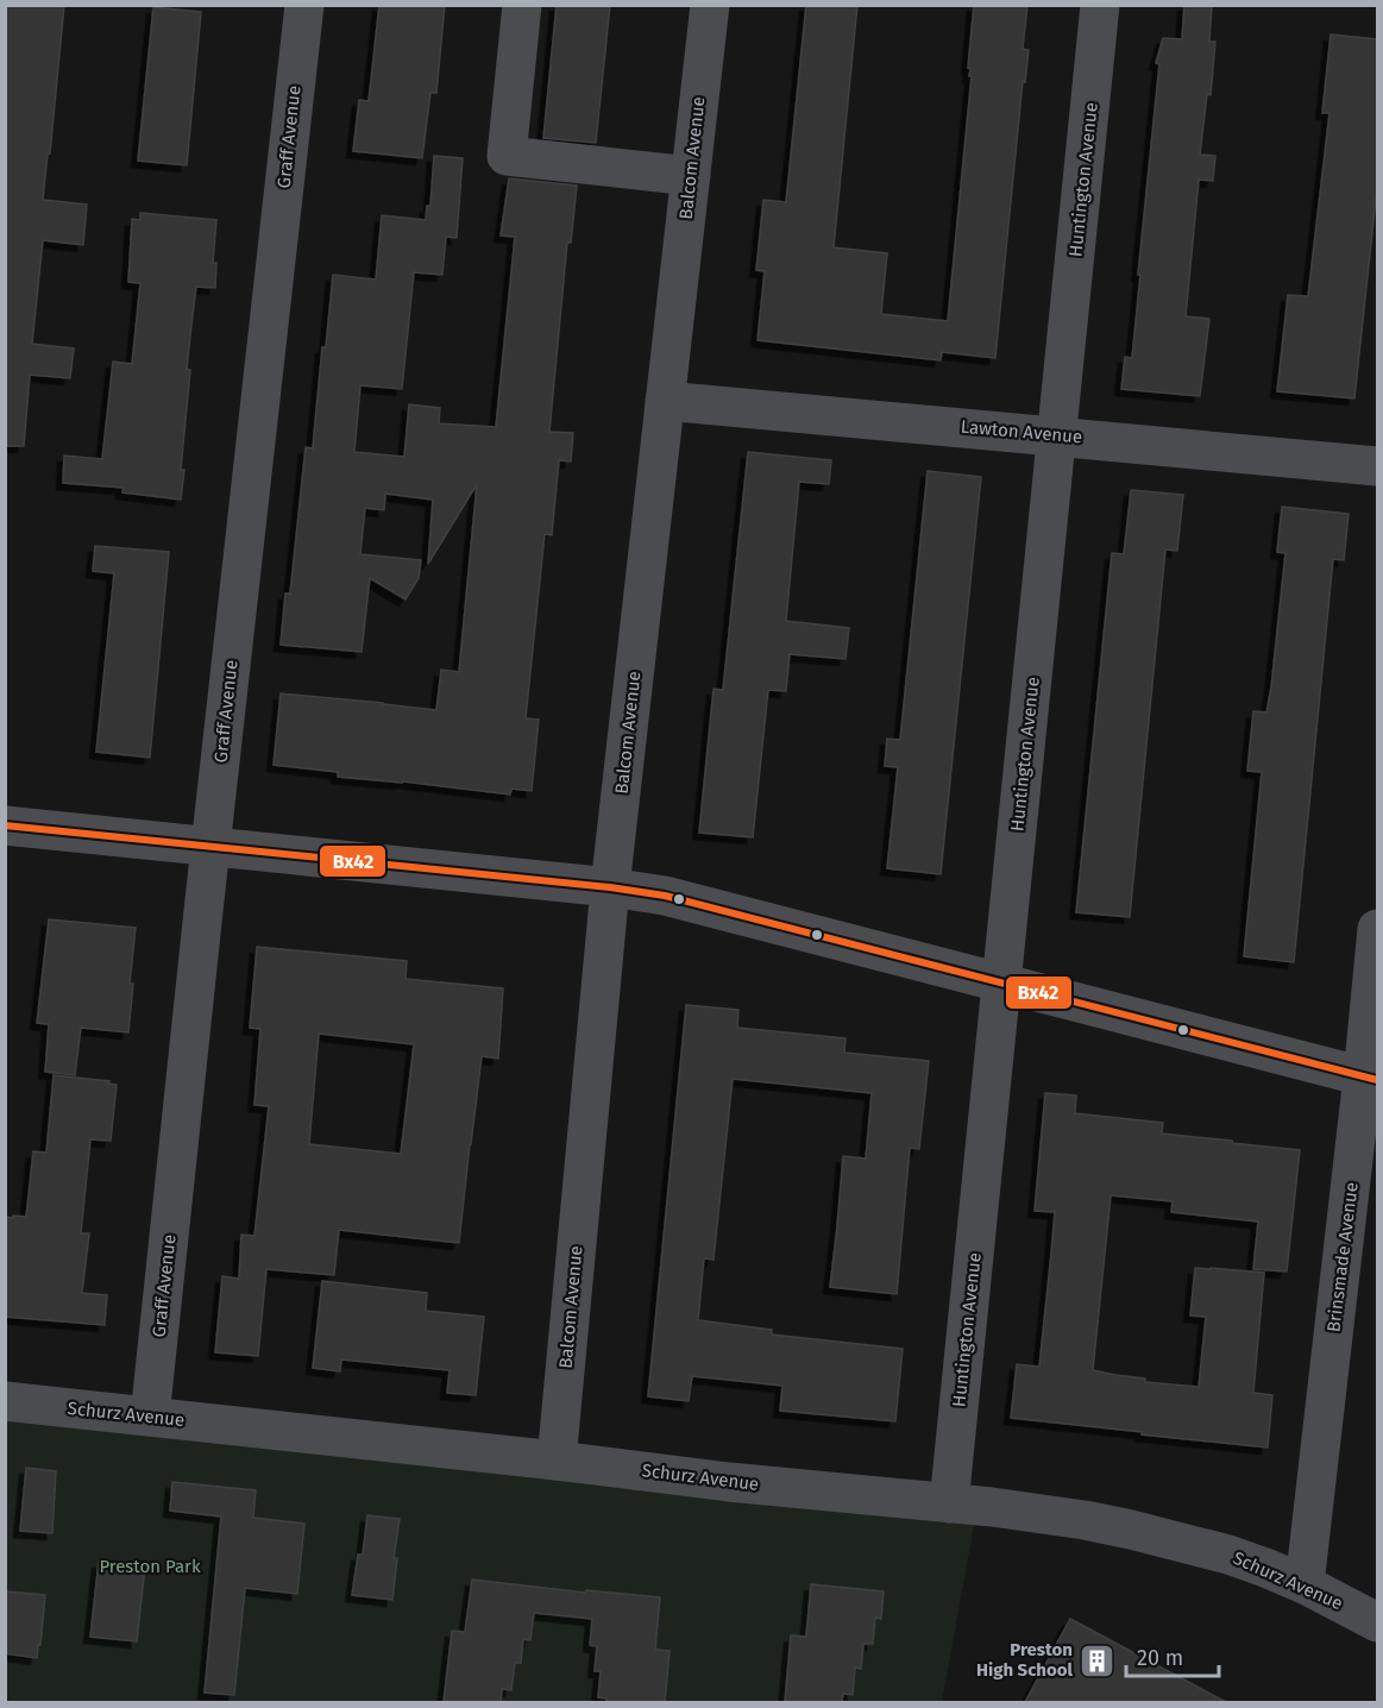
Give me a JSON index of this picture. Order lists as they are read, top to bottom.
{
  "streets": {
    "street": [
      "Graff Avenue",
      "Balcom Avenue",
      "Huntington Avenue",
      "Lawton Avenue",
      "Brinsmade Avenue",
      "Schurz Avenue"
    ]
  },
  "crossings": [
    ["Graff Avenue", "Schurz Avenue"],
    ["Balcom Avenue", "Lawton Avenue"],
    ["Balcom Avenue", "Schurz Avenue"],
    ["Huntington Avenue", "Lawton Avenue"],
    ["Huntington Avenue", "Schurz Avenue"],
    ["Brinsmade Avenue", "Schurz Avenue"]
  ],
  "parks": ["Preston Park"],
  "places": {
    "building": ["Preston High School"]
  },
  "lines": ["transit line Bx42"],
  "scale_bar": "20 m"
}
